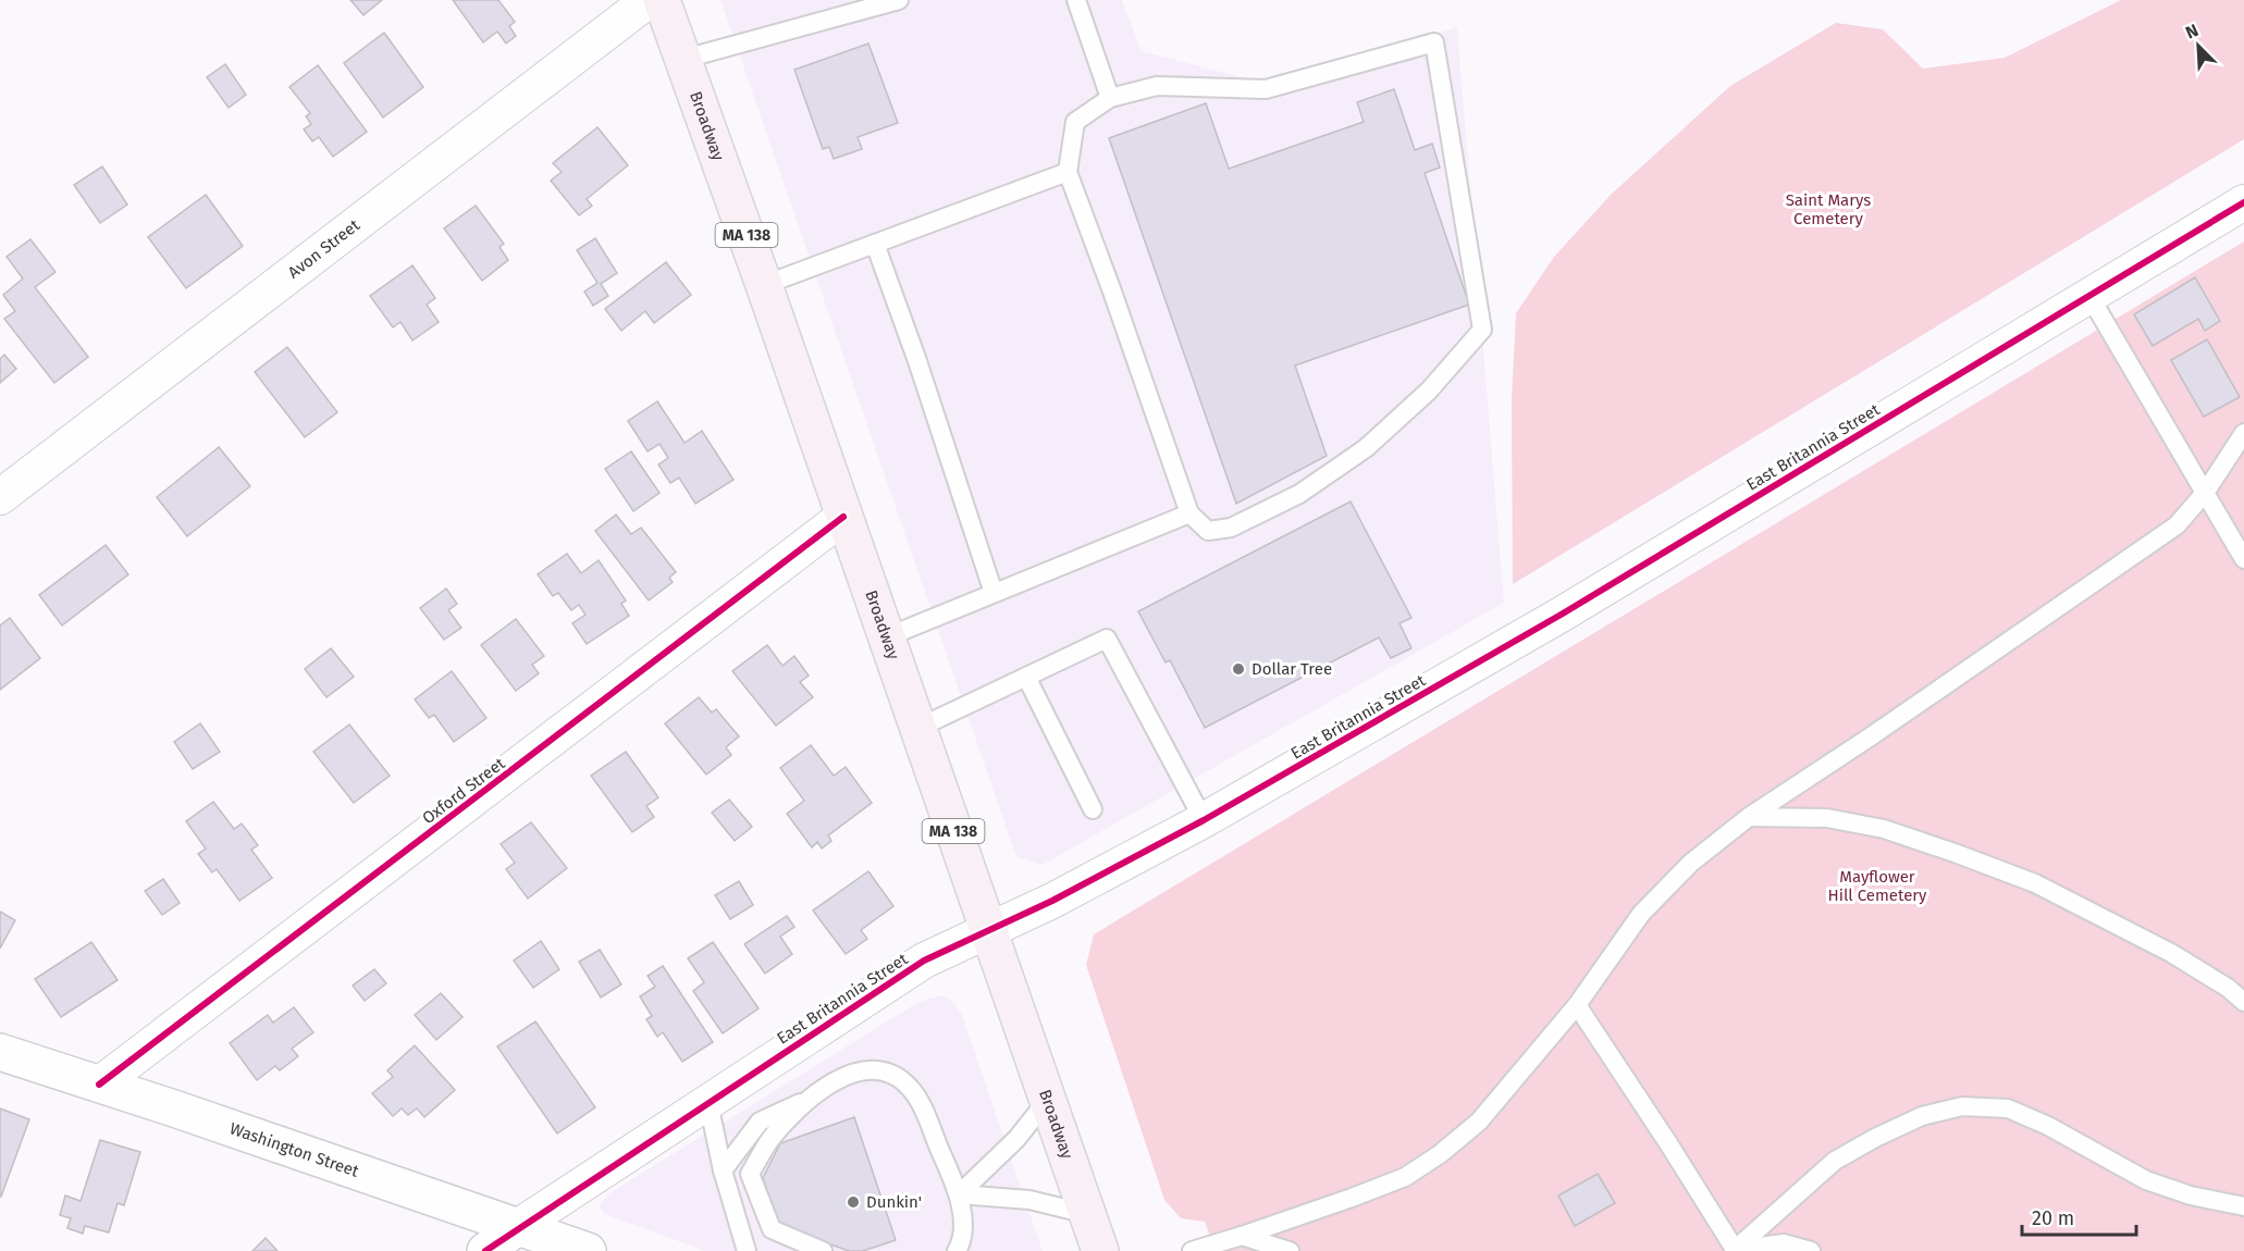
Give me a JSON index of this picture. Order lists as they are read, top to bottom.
{
  "streets": {
    "main road": ["Broadway", "MA 138"],
    "street": [
      "Avon Street",
      "East Britannia Street",
      "Oxford Street",
      "Washington Street"
    ]
  },
  "crossings": [
    ["Broadway", "East Britannia Street"],
    ["Broadway", "Oxford Street"],
    ["East Britannia Street", "Washington Street"],
    ["Oxford Street", "Washington Street"]
  ],
  "parks": ["Saint Marys Cemetery", "Mayflower Hill Cemetery"],
  "places": ["Dollar Tree", "Dunkin'"],
  "scale_bar": "20 m",
  "north": "top left"
}
